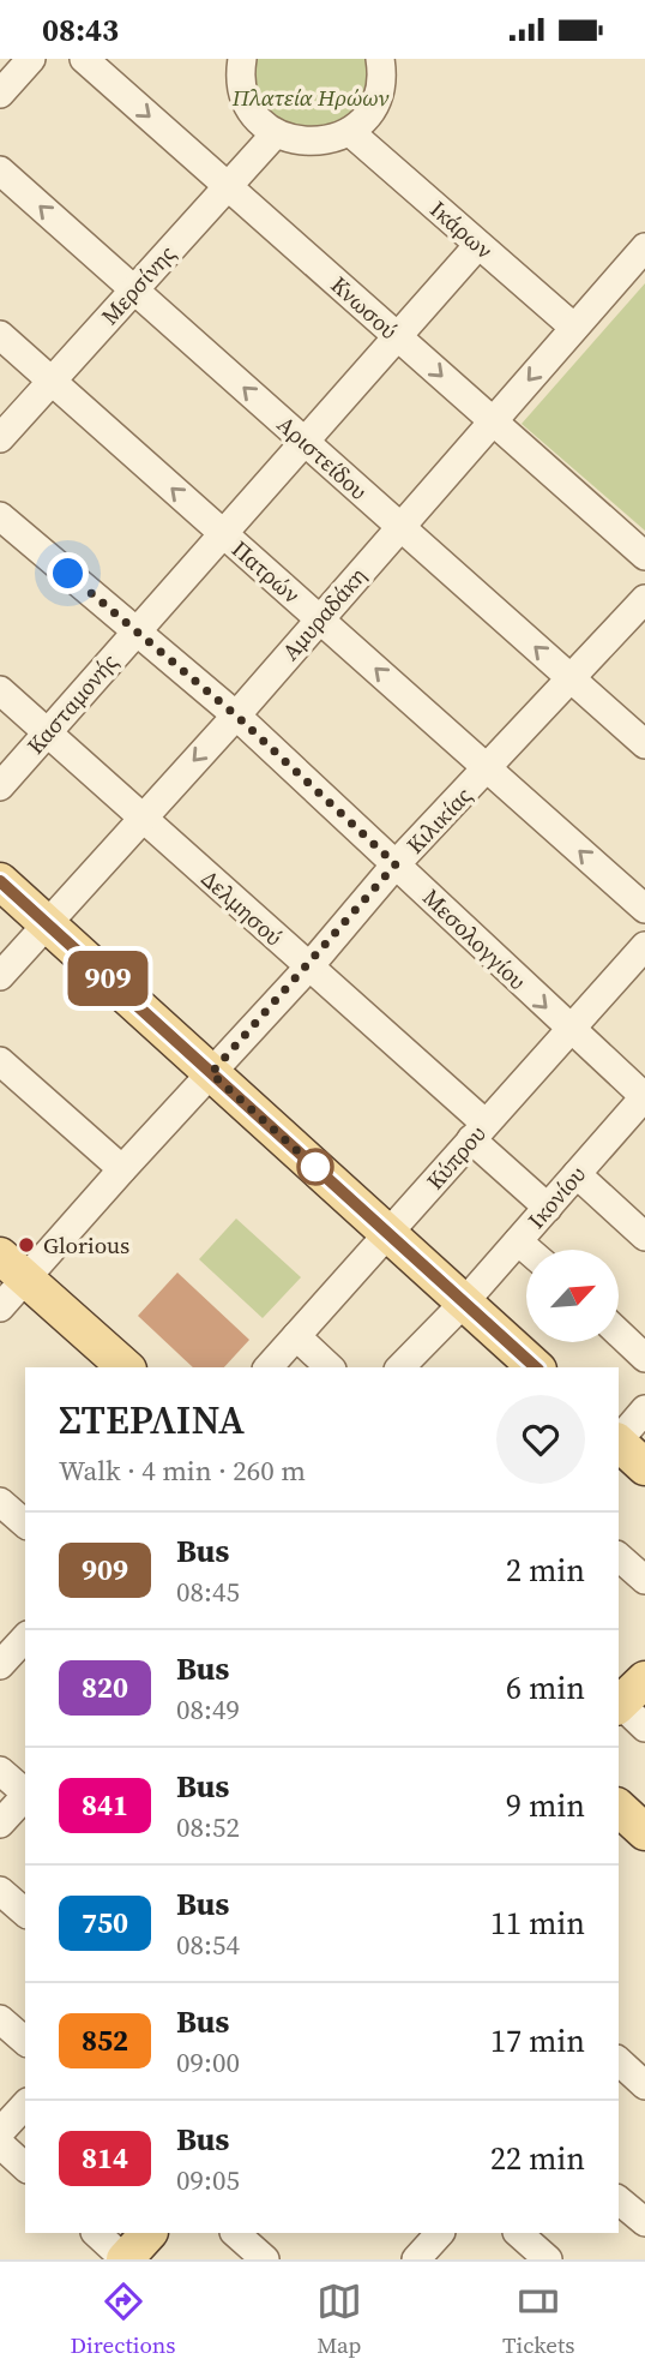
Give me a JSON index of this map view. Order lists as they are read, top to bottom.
{
  "streets": {
    "street": [
      "Ικάρων",
      "Μερσίνης",
      "Κνωσού",
      "Αριστείδου",
      "Πατρών",
      "Αμυραδάκη",
      "Κασταμονής",
      "Κιλικίας",
      "Δελμησού",
      "Μεσολογγίου",
      "Κύπρου",
      "Ικονίου"
    ]
  },
  "crossings": [
    ["Ικάρων", "Αμυραδάκη"],
    ["Ικάρων", "Κασταμονής"],
    ["Μερσίνης", "Κνωσού"],
    ["Μερσίνης", "Αριστείδου"],
    ["Μερσίνης", "Πατρών"],
    ["Κνωσού", "Αμυραδάκη"],
    ["Κνωσού", "Κασταμονής"],
    ["Αριστείδου", "Αμυραδάκη"],
    ["Αριστείδου", "Κασταμονής"],
    ["Αριστείδου", "Κιλικίας"],
    ["Πατρών", "Αμυραδάκη"],
    ["Πατρών", "Κασταμονής"],
    ["Πατρών", "Κιλικίας"],
    ["Αμυραδάκη", "Δελμησού"],
    ["Αμυραδάκη", "Μεσολογγίου"],
    ["Κασταμονής", "Δελμησού"],
    ["Κασταμονής", "Μεσολογγίου"],
    ["Κιλικίας", "Δελμησού"],
    ["Κιλικίας", "Μεσολογγίου"],
    ["Δελμησού", "Κύπρου"],
    ["Δελμησού", "Ικονίου"],
    ["Μεσολογγίου", "Κύπρου"],
    ["Μεσολογγίου", "Ικονίου"]
  ],
  "one_way": ["Κνωσού", "Αριστείδου", "Πατρών"],
  "parks": ["Πλατεία Ηρώων"],
  "places": ["Glorious"],
  "lines": ["bus line 909"],
  "north": "top right",
  "page": {
    "status": "08:43",
    "on_map": "909",
    "heading": ["ΣΤΕΡΛΙΝΑ", "Walk · 4 min · 260 m"],
    "list": [
      {
        "mark": "909",
        "name": "Bus",
        "note": "08:45",
        "value": "2 min"
      },
      {
        "mark": "820",
        "name": "Bus",
        "note": "08:49",
        "value": "6 min"
      },
      {
        "mark": "841",
        "name": "Bus",
        "note": "08:52",
        "value": "9 min"
      },
      {
        "mark": "750",
        "name": "Bus",
        "note": "08:54",
        "value": "11 min"
      },
      {
        "mark": "852",
        "name": "Bus",
        "note": "09:00",
        "value": "17 min"
      },
      {
        "mark": "814",
        "name": "Bus",
        "note": "09:05",
        "value": "22 min"
      }
    ],
    "tabs": ["Directions", "Map", "Tickets"]
  }
}
